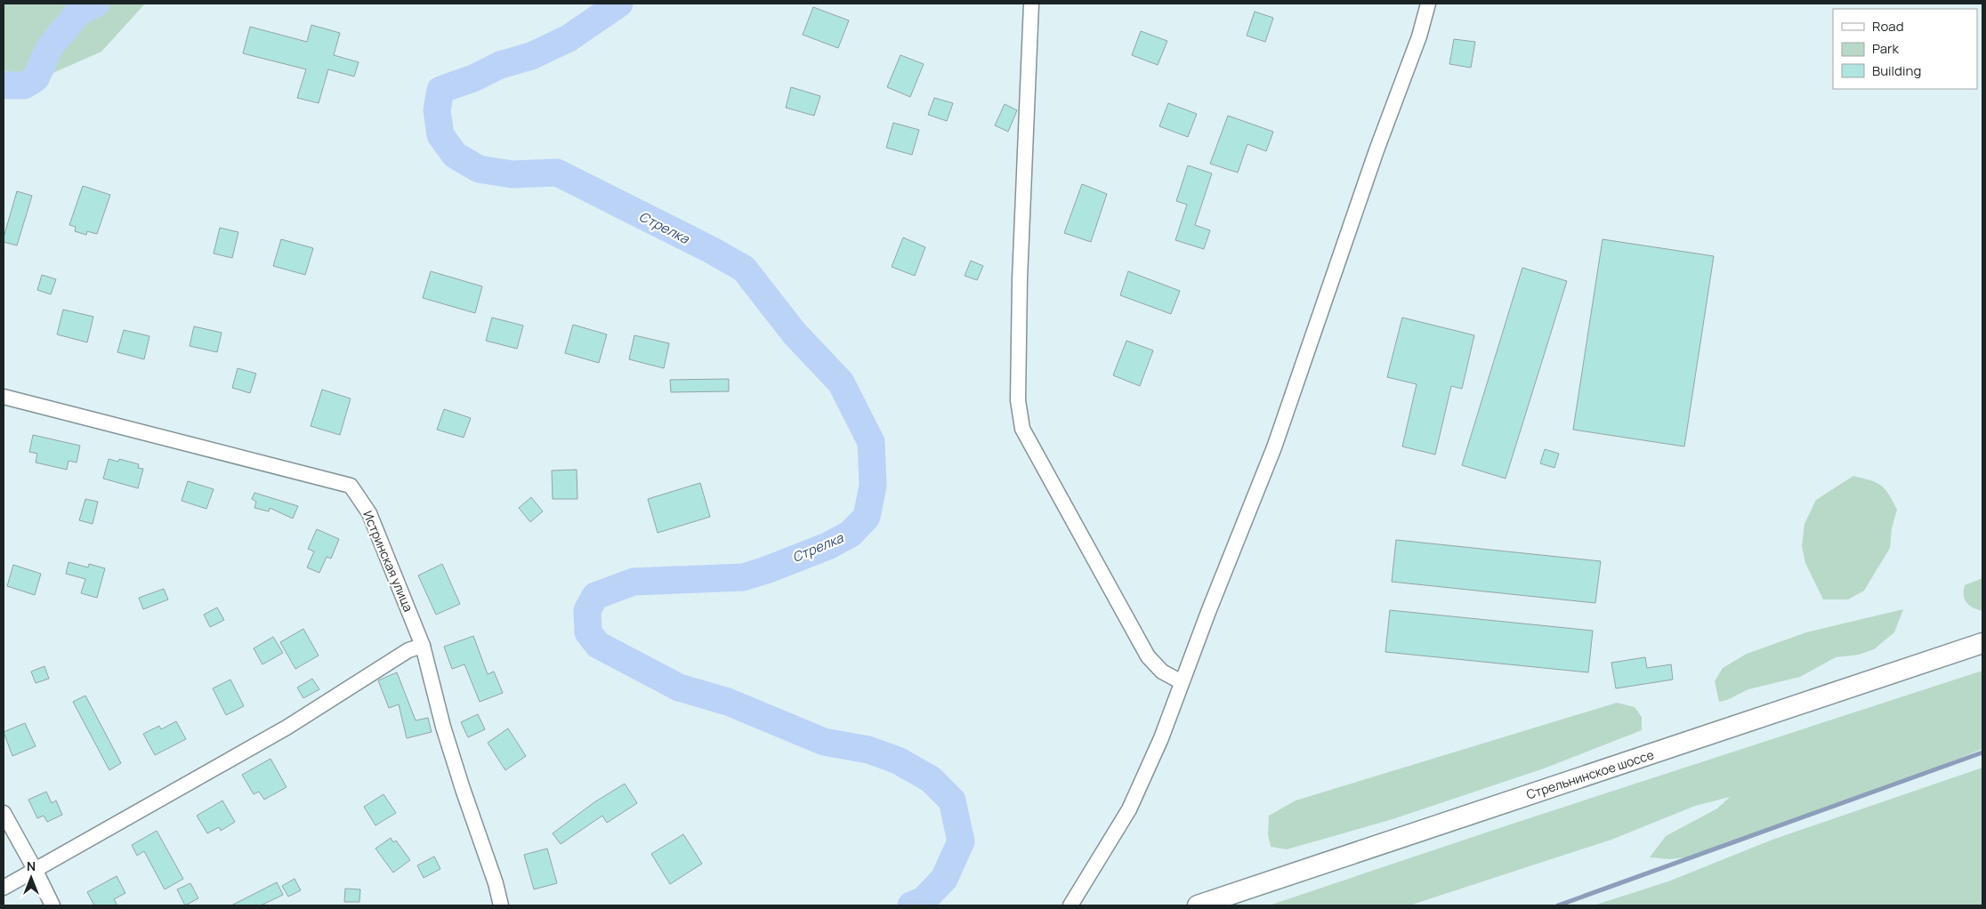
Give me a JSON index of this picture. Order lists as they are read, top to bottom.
{
  "streets": {
    "main road": ["Стрельнинское шоссе"],
    "street": ["Истринская улица"]
  },
  "water": ["Стрелка"],
  "legend": ["Road", "Park", "Building"],
  "north": "top"
}
